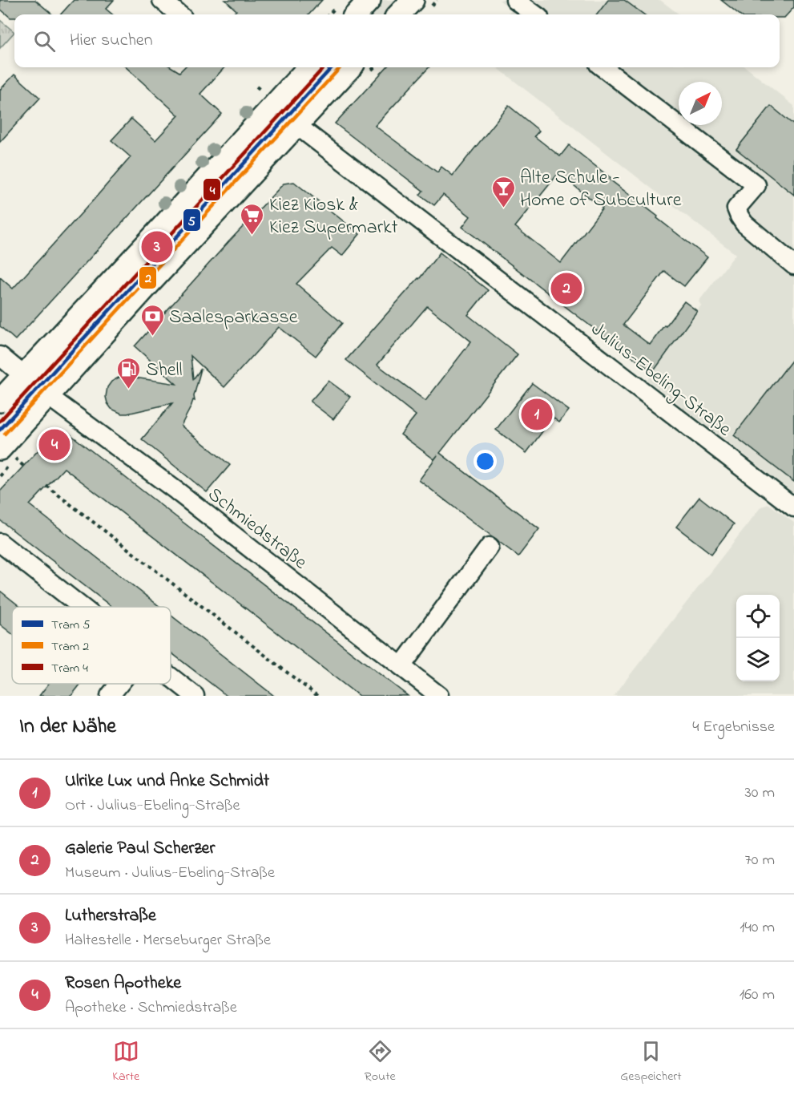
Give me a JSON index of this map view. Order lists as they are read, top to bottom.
{
  "streets": {
    "street": ["Julius-Ebeling-Straße", "Schmiedstraße"]
  },
  "places": {
    "bar": ["Alte Schule - Home of Subculture"],
    "supermarket": ["Kiez Kiosk & Kiez Supermarkt"],
    "bank": ["Saalesparkasse"],
    "fuel station": ["Shell"]
  },
  "lines": ["tram line 5", "tram line 4", "tram line 2"],
  "legend": ["Tram 5", "Tram 2", "Tram 4"],
  "north": "top right",
  "page": {
    "search": "Hier suchen",
    "pins": [
      "3",
      "2",
      "1",
      "4"
    ],
    "heading": ["In der Nähe", "4 Ergebnisse"],
    "list": [
      {
        "mark": "1",
        "name": "Ulrike Lux und Anke Schmidt",
        "note": "Ort · Julius-Ebeling-Straße",
        "value": "30 m"
      },
      {
        "mark": "2",
        "name": "Galerie Paul Scherzer",
        "note": "Museum · Julius-Ebeling-Straße",
        "value": "70 m"
      },
      {
        "mark": "3",
        "name": "Lutherstraße",
        "note": "Haltestelle · Merseburger Straße",
        "value": "140 m"
      },
      {
        "mark": "4",
        "name": "Rosen Apotheke",
        "note": "Apotheke · Schmiedstraße",
        "value": "160 m"
      }
    ],
    "nav": ["Karte", "Route", "Gespeichert"]
  }
}
